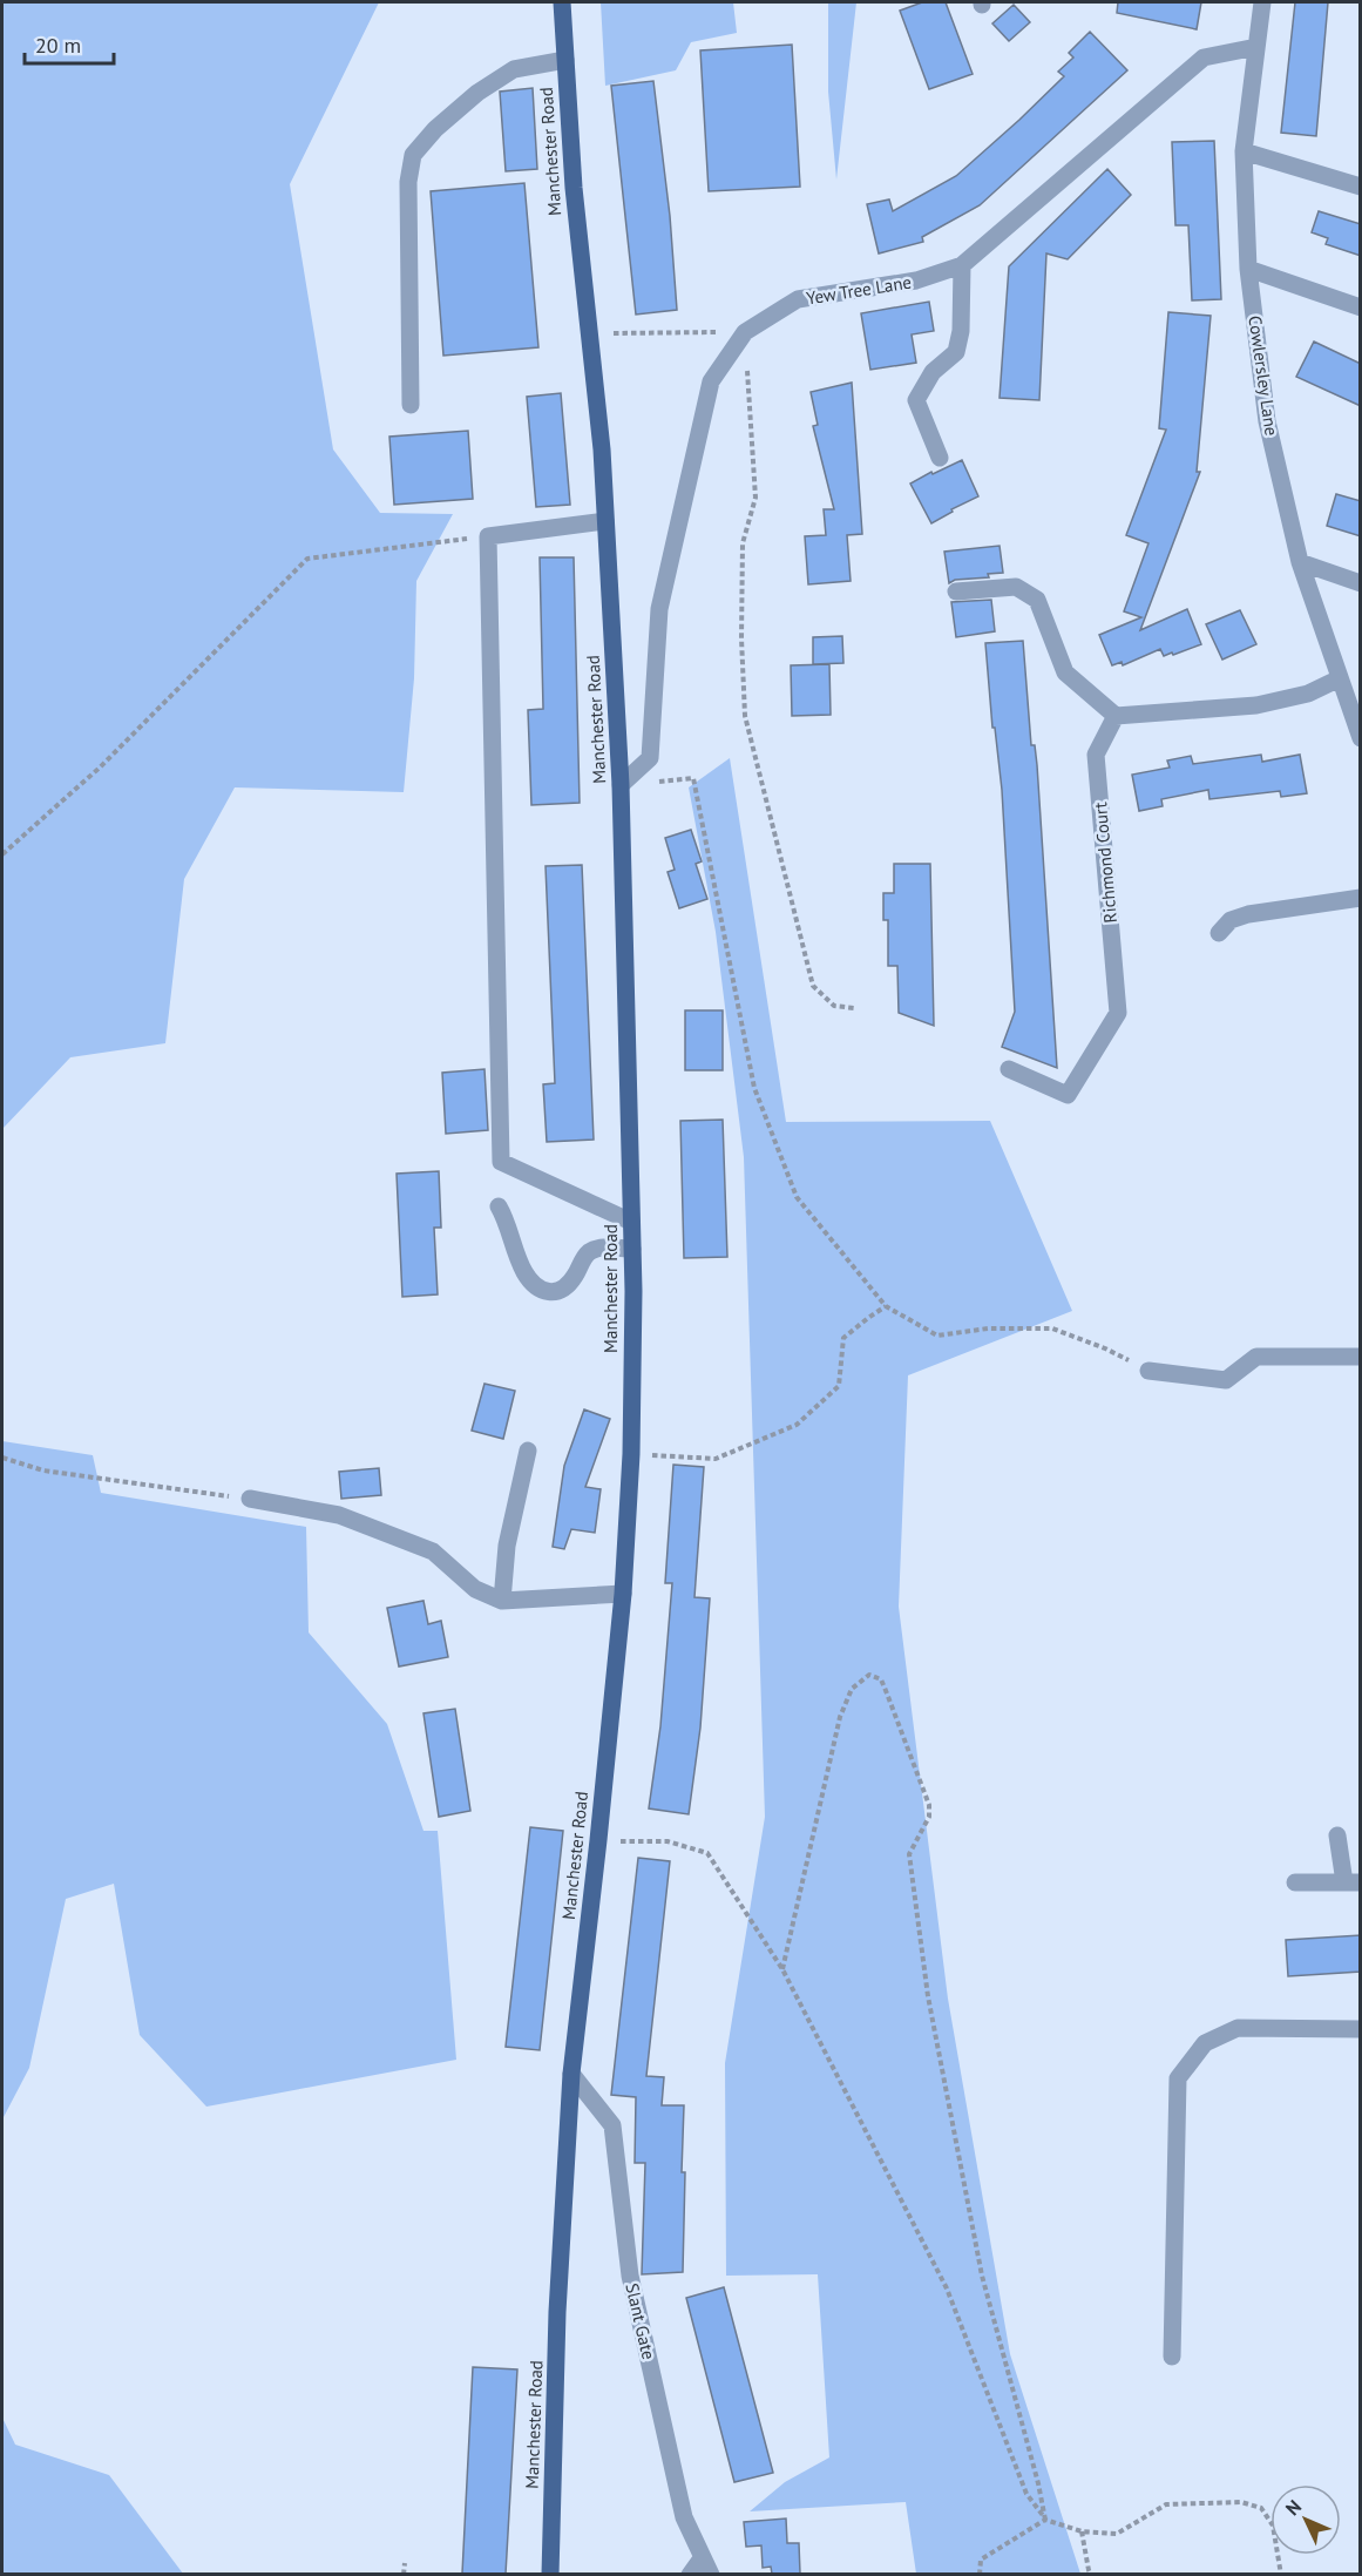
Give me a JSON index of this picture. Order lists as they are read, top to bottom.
{
  "streets": {
    "main road": ["Manchester Road"],
    "street": [
      "Yew Tree Lane",
      "Cowlersley Lane",
      "Richmond Court",
      "Slant Gate"
    ]
  },
  "crossings": [
    ["Manchester Road", "Yew Tree Lane"],
    ["Manchester Road", "Slant Gate"],
    ["Yew Tree Lane", "Cowlersley Lane"]
  ],
  "scale_bar": "20 m",
  "north": "top left"
}
